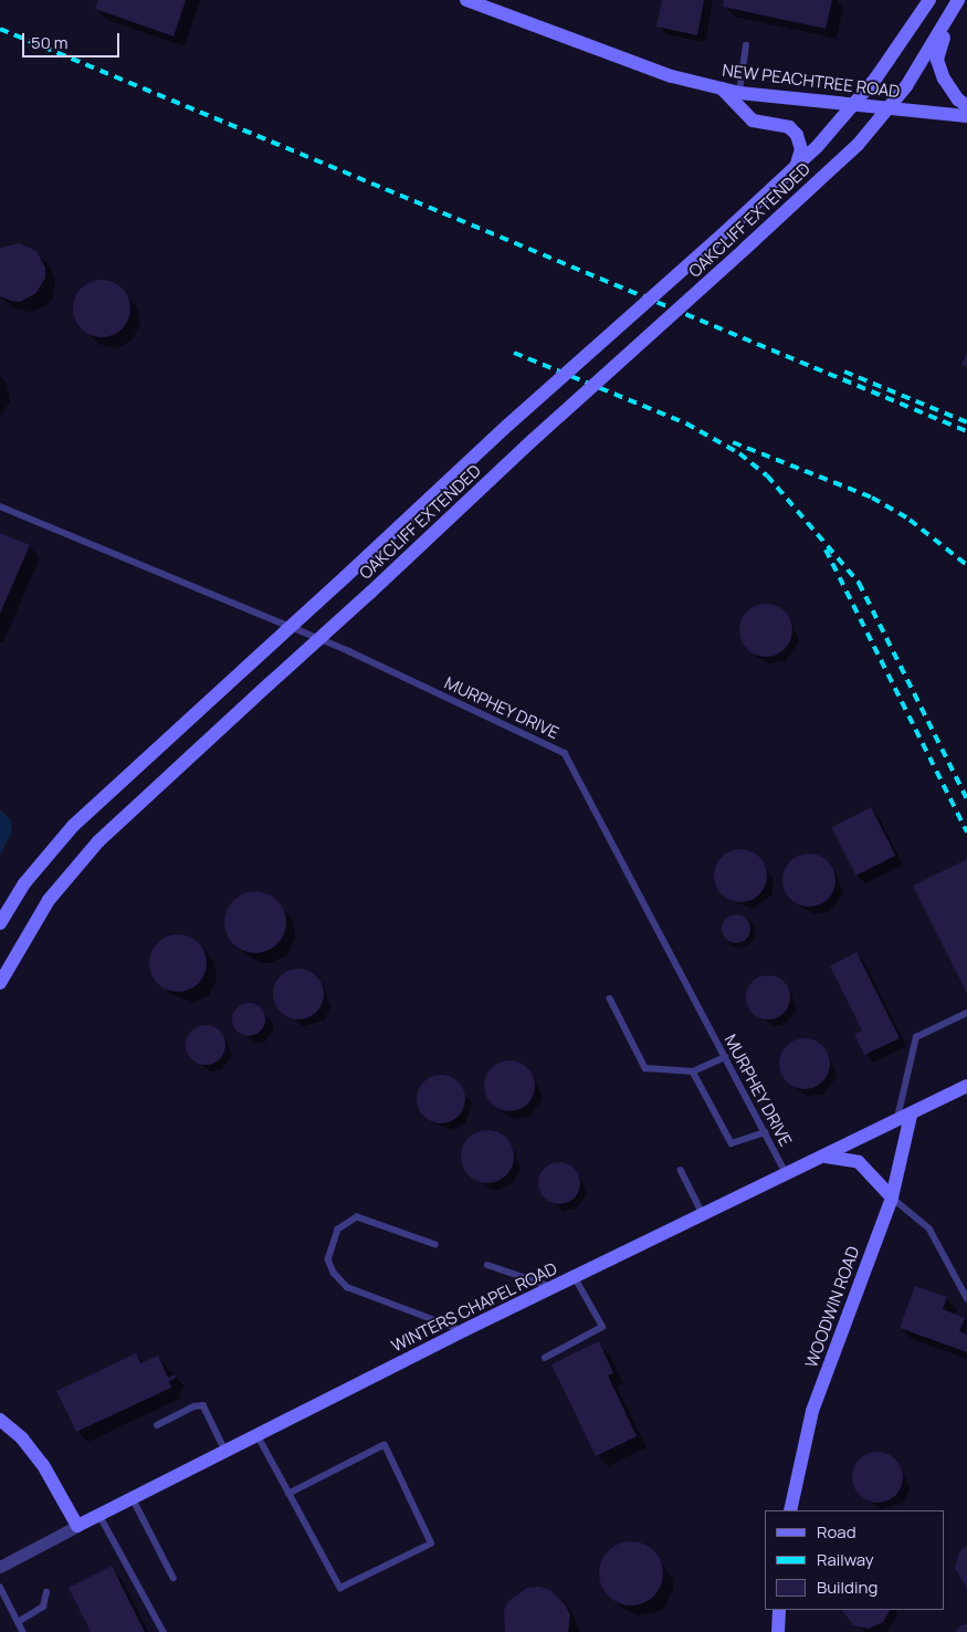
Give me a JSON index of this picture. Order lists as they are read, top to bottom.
{
  "streets": {
    "main road": [
      "NEW PEACHTREE ROAD",
      "OAKCLIFF EXTENDED",
      "WINTERS CHAPEL ROAD",
      "WOODWIN ROAD"
    ],
    "lane": ["MURPHEY DRIVE"]
  },
  "crossings": [
    ["NEW PEACHTREE ROAD", "OAKCLIFF EXTENDED"],
    ["MURPHEY DRIVE", "WINTERS CHAPEL ROAD"],
    ["WINTERS CHAPEL ROAD", "WOODWIN ROAD"]
  ],
  "legend": ["Road", "Railway", "Building"],
  "scale_bar": "50 m"
}
